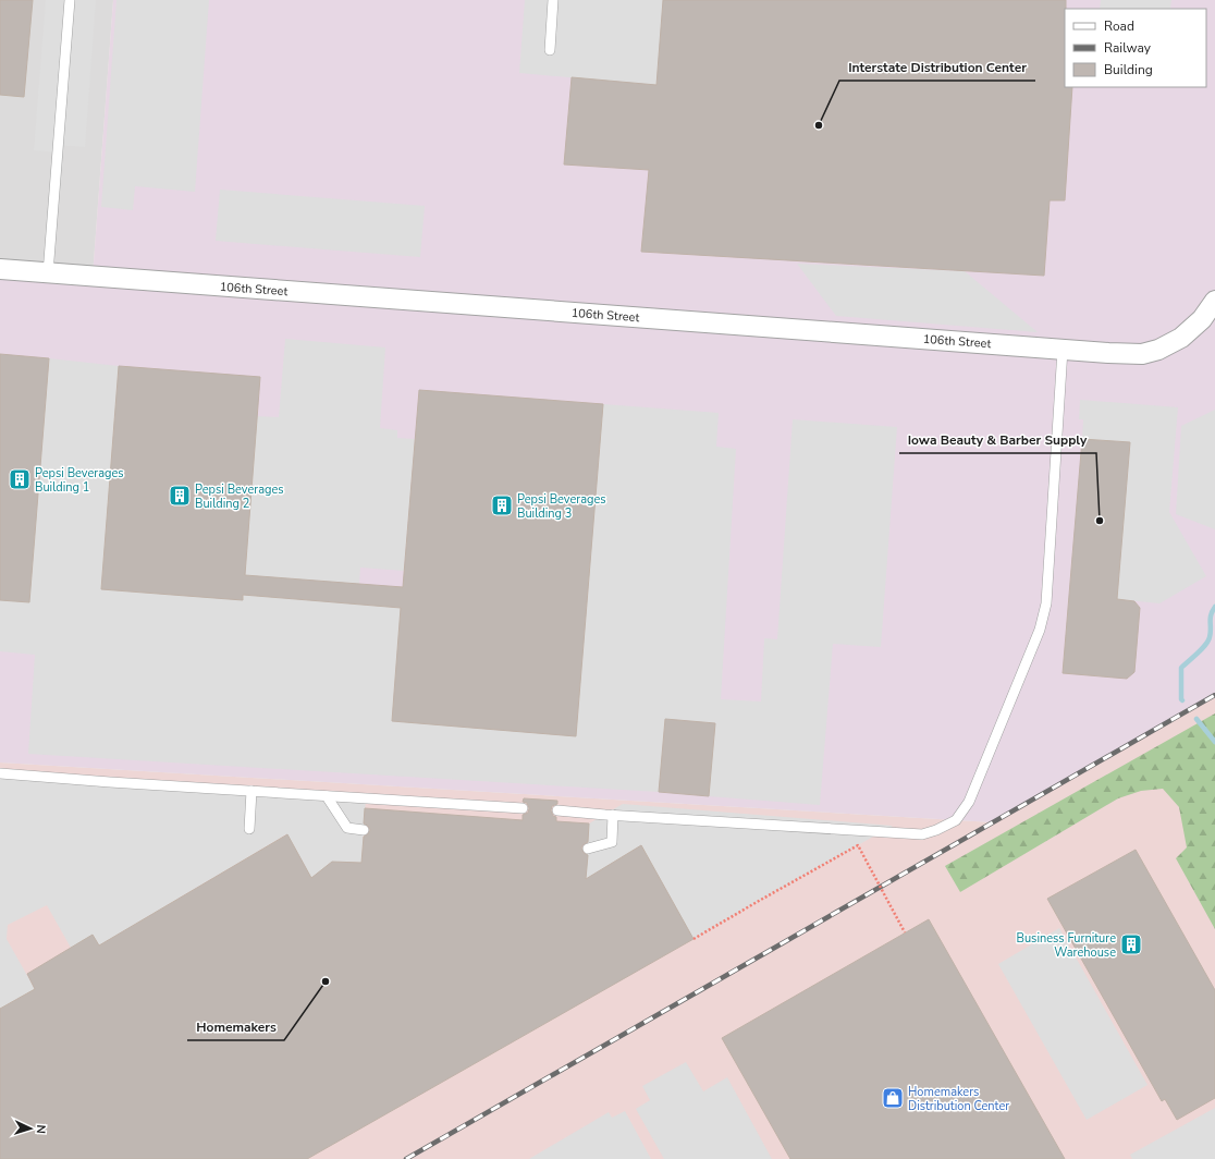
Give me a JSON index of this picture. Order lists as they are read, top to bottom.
{
  "streets": {
    "street": ["106th Street"]
  },
  "places": {
    "other": ["Interstate Distribution Center", "Iowa Beauty & Barber Supply", "Homemakers"],
    "building": [
      "Pepsi Beverages Building 1",
      "Pepsi Beverages Building 2",
      "Pepsi Beverages Building 3",
      "Business Furniture Warehouse"
    ],
    "shop": ["Homemakers Distribution Center"]
  },
  "legend": ["Road", "Railway", "Building"],
  "north": "right"
}
